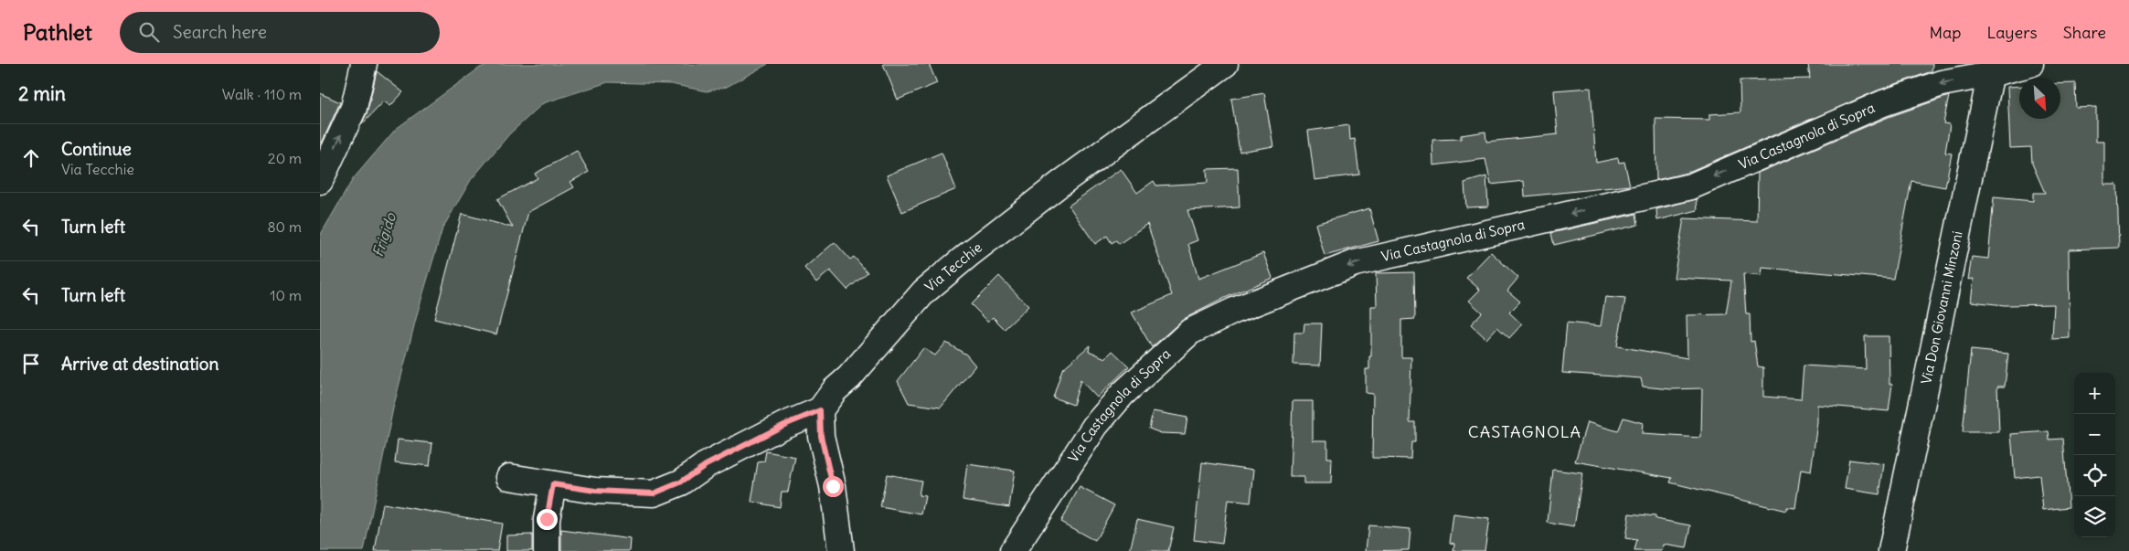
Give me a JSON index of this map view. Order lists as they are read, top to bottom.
{
  "streets": {
    "street": ["Via Castagnola di Sopra", "Via Tecchie", "Via Don Giovanni Minzoni"]
  },
  "crossings": [
    ["Via Castagnola di Sopra", "Via Don Giovanni Minzoni"]
  ],
  "one_way": ["Via Castagnola di Sopra"],
  "districts": ["CASTAGNOLA"],
  "water": ["Frigido"],
  "north": "bottom right",
  "page": {
    "header": "Pathlet",
    "search": "Search here",
    "nav": ["Map", "Layers", "Share"],
    "heading": ["2 min", "Walk · 110 m"],
    "list": [
      ["Continue", "Via Tecchie", "20 m"],
      ["Turn left", "80 m"],
      ["Turn left", "10 m"],
      "Arrive at destination"
    ],
    "map_buttons": ["+", "−"]
  }
}
